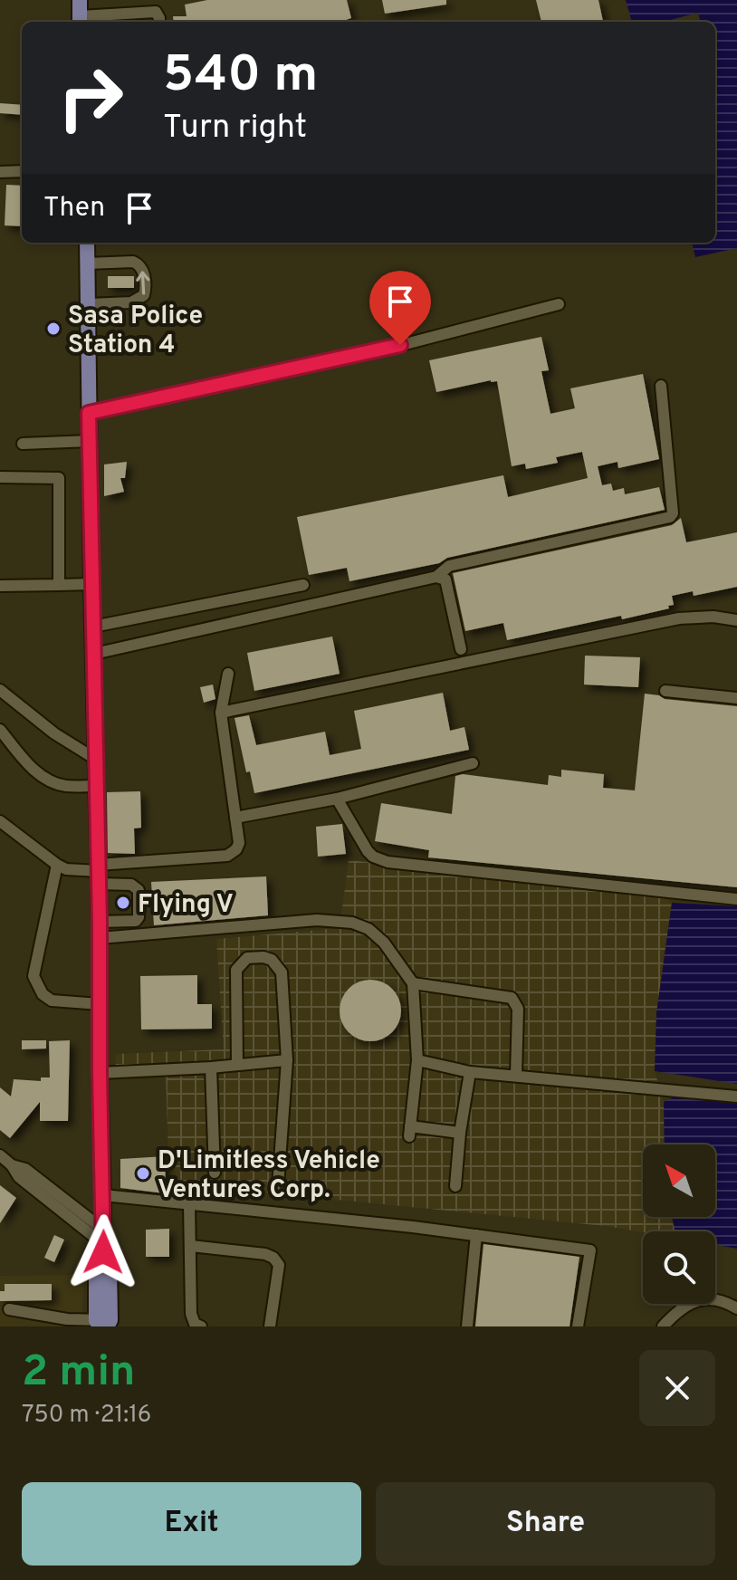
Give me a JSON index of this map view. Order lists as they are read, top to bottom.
{
  "places": ["Sasa Police Station 4", "Flying V", "D'Limitless Vehicle Ventures Corp."],
  "north": "top left",
  "page": {
    "turn": ["540 m", "Turn right"],
    "then": "Then",
    "heading": ["2 min", "750 m · 21:16"],
    "buttons": ["Exit", "Share"]
  }
}
